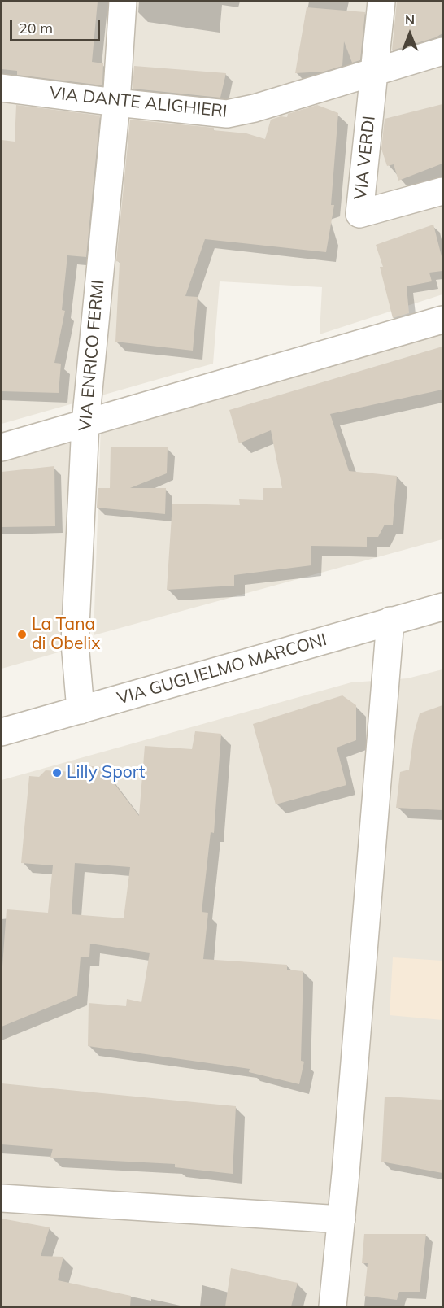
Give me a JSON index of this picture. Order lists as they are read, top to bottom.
{
  "streets": {
    "street": [
      "VIA DANTE ALIGHIERI",
      "VIA VERDI",
      "VIA ENRICO FERMI",
      "VIA GUGLIELMO MARCONI"
    ]
  },
  "crossings": [
    ["VIA DANTE ALIGHIERI", "VIA VERDI"],
    ["VIA DANTE ALIGHIERI", "VIA ENRICO FERMI"],
    ["VIA ENRICO FERMI", "VIA GUGLIELMO MARCONI"]
  ],
  "places": ["La Tana di Obelix", "Lilly Sport"],
  "scale_bar": "20 m",
  "north": "top"
}
